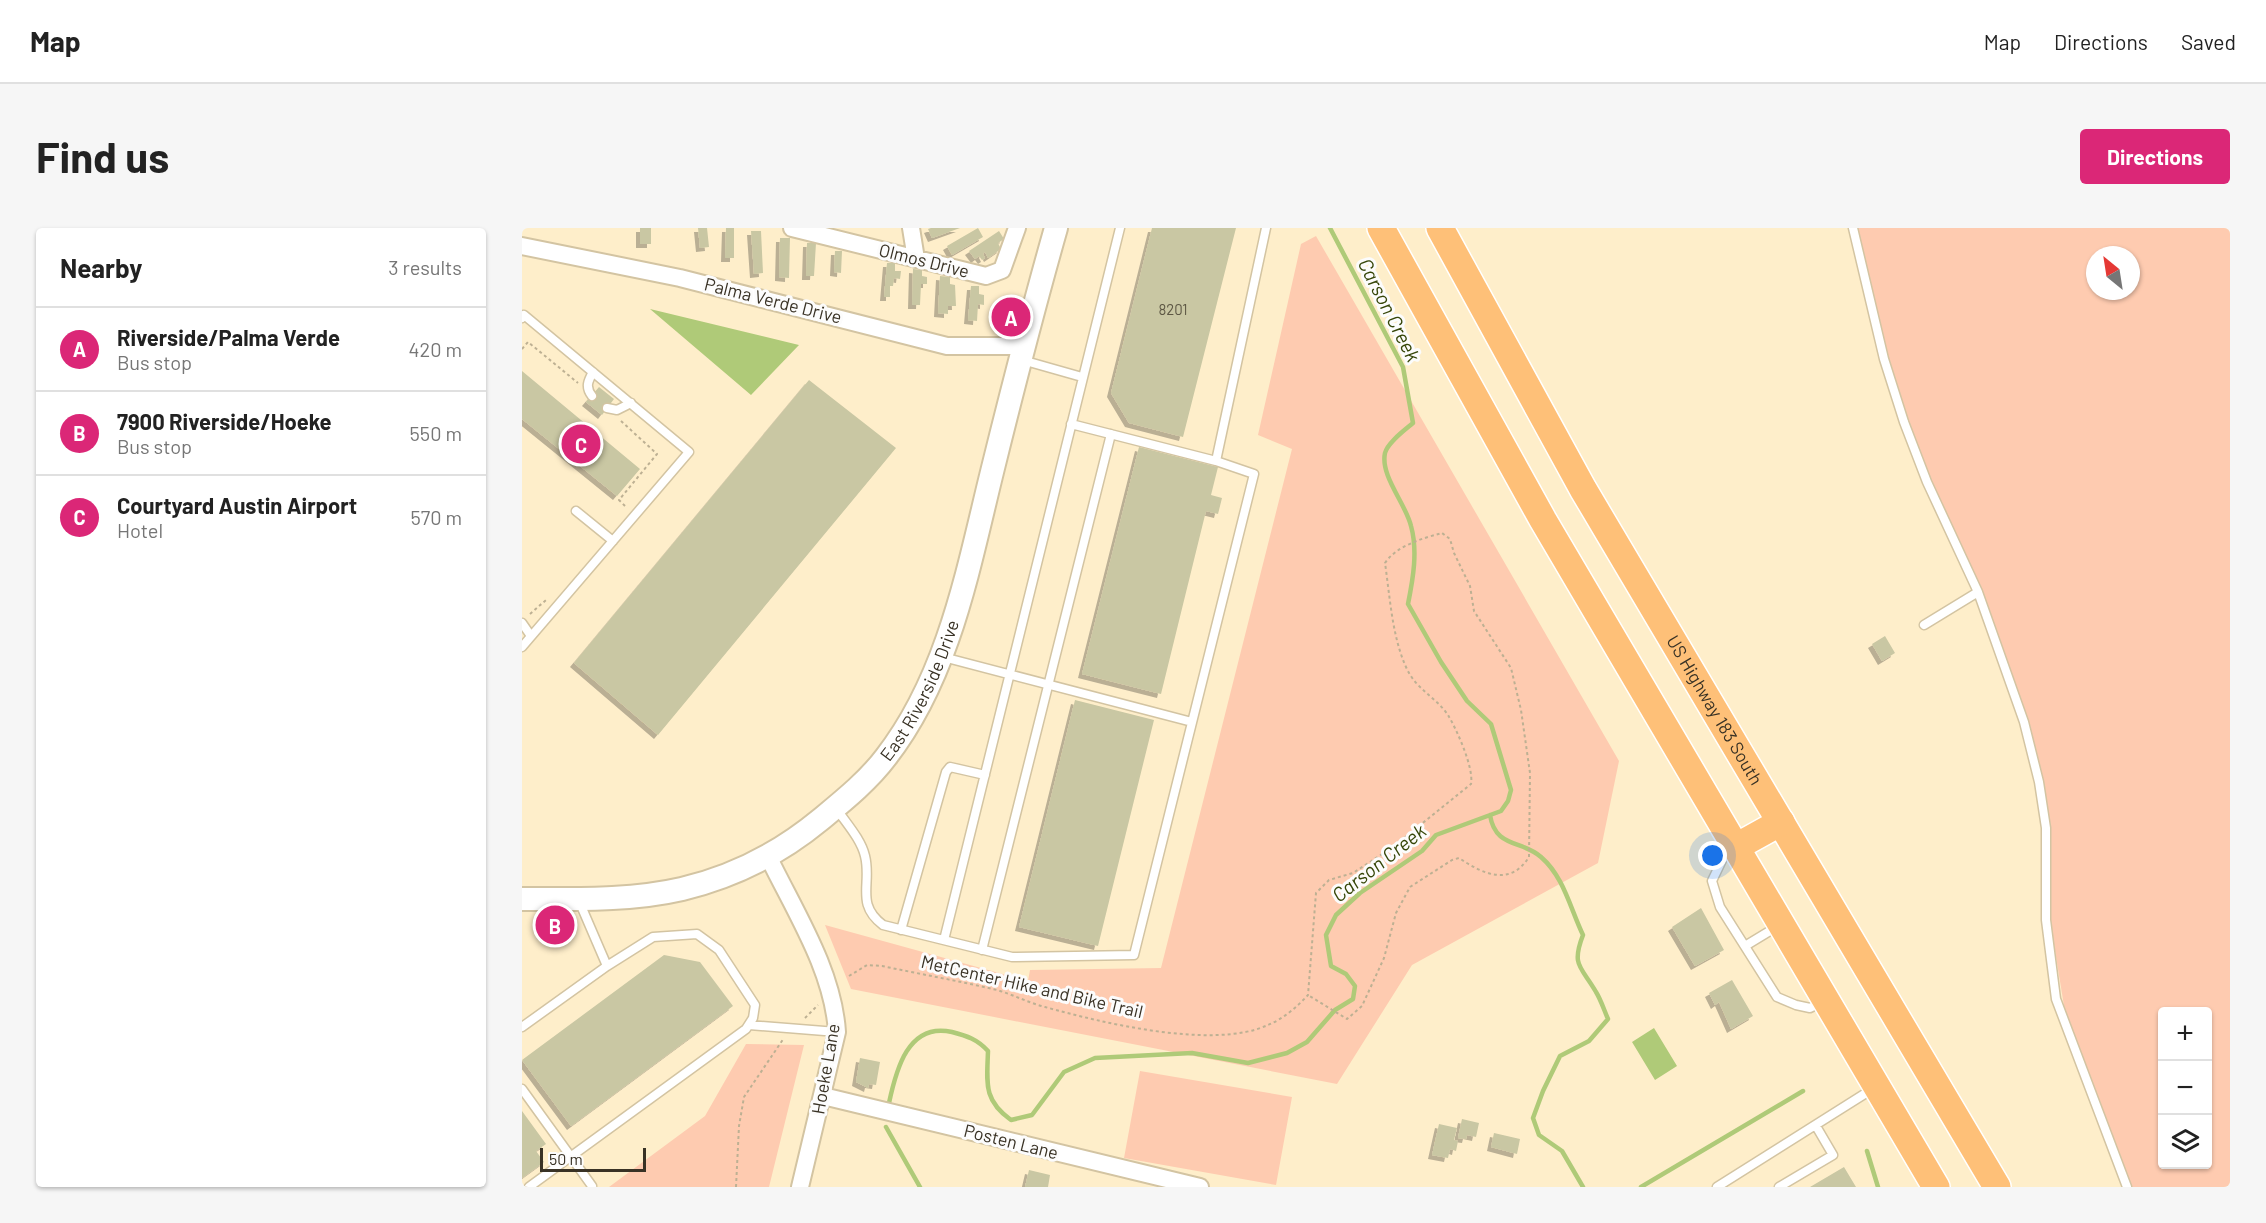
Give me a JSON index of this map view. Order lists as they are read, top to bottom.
{
  "streets": {
    "highway": ["US Highway 183 South"],
    "main road": ["East Riverside Drive"],
    "street": [
      "Olmos Drive",
      "Palma Verde Drive",
      "Hoeke Lane",
      "Posten Lane"
    ],
    "path": ["MetCenter Hike and Bike Trail"]
  },
  "crossings": [
    ["Palma Verde Drive", "East Riverside Drive"],
    ["East Riverside Drive", "Hoeke Lane"],
    ["Hoeke Lane", "Posten Lane"]
  ],
  "water": ["Carson Creek"],
  "house_numbers": ["8201"],
  "scale_bar": "50 m",
  "north": "top left",
  "page": {
    "header": "Map",
    "nav": ["Map", "Directions", "Saved"],
    "buttons": "Directions",
    "title": "Find us",
    "heading": ["Nearby", "3 results"],
    "pins": ["A", "C", "B"],
    "list": [
      {
        "mark": "A",
        "name": "Riverside/Palma Verde",
        "note": "Bus stop",
        "value": "420 m"
      },
      {
        "mark": "B",
        "name": "7900 Riverside/Hoeke",
        "note": "Bus stop",
        "value": "550 m"
      },
      {
        "mark": "C",
        "name": "Courtyard Austin Airport",
        "note": "Hotel",
        "value": "570 m"
      }
    ],
    "map_buttons": ["+", "−"],
    "scale": "50 m"
  }
}
